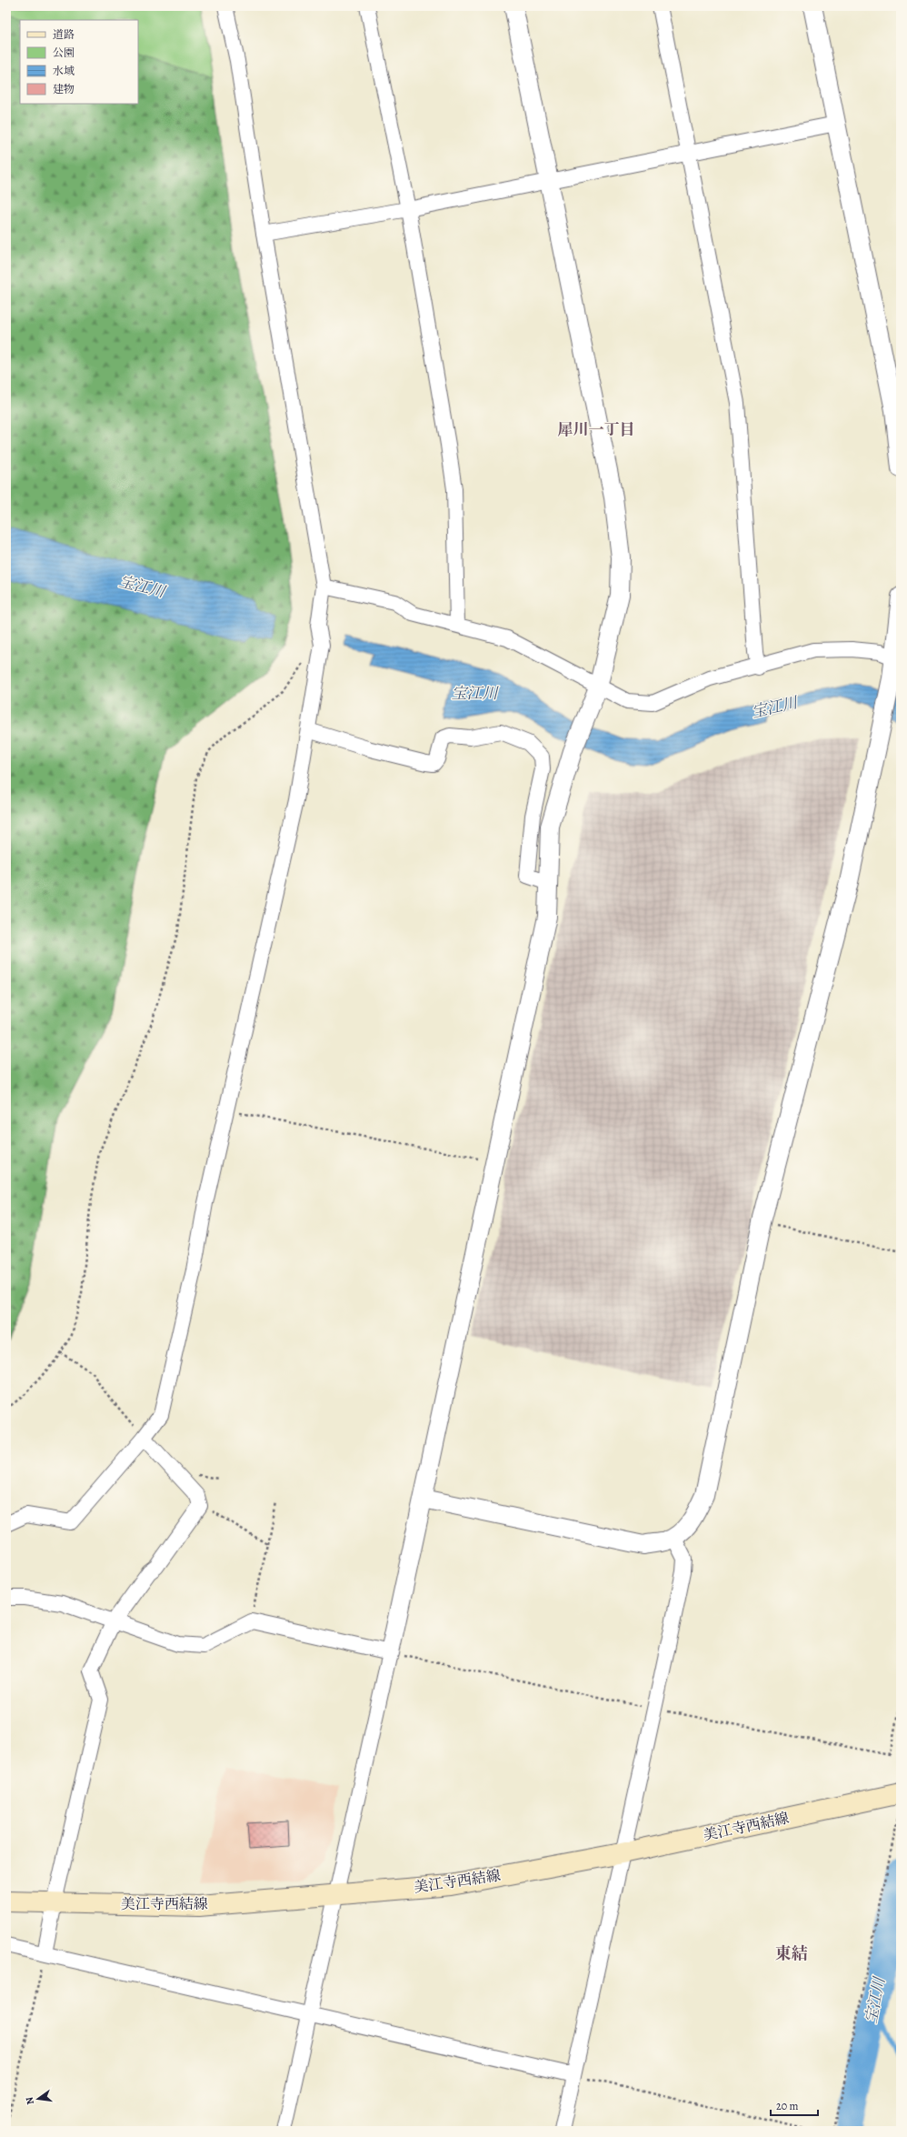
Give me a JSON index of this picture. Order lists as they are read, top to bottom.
{
  "streets": {
    "main road": ["美江寺西結線"]
  },
  "districts": ["犀川一丁目", "東結"],
  "water": ["宝江川"],
  "legend": [
    "道路",
    "公園",
    "水域",
    "建物"
  ],
  "scale_bar": "20 m",
  "north": "left"
}
